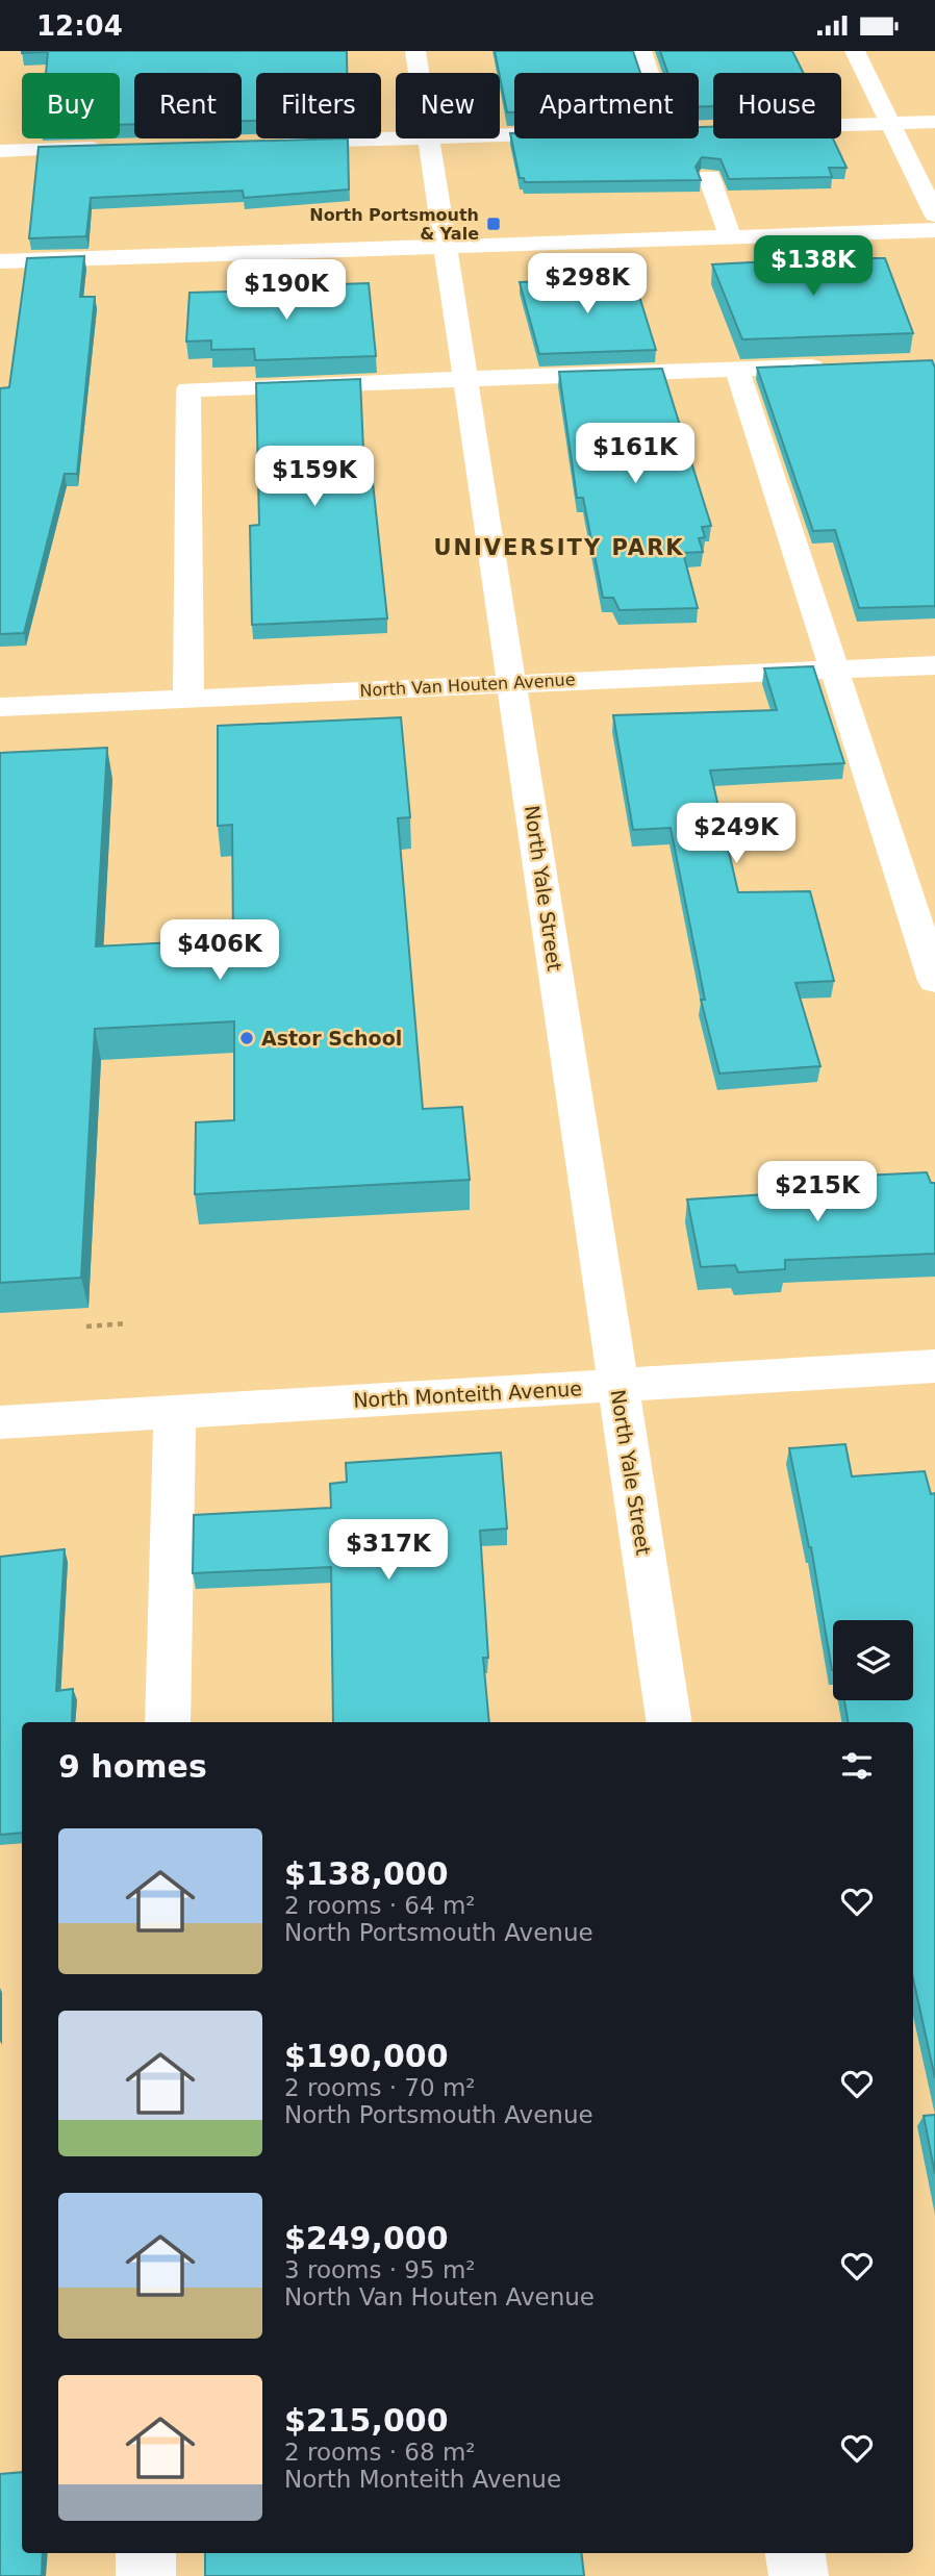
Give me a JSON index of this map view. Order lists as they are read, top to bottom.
{
  "streets": {
    "street": ["North Van Houten Avenue", "North Yale Street", "North Monteith Avenue"]
  },
  "crossings": [
    ["North Van Houten Avenue", "North Yale Street"],
    ["North Yale Street", "North Monteith Avenue"]
  ],
  "districts": ["UNIVERSITY PARK"],
  "places": {
    "transit": ["North Portsmouth & Yale"],
    "other": ["Astor School"]
  },
  "page": {
    "status": "12:04",
    "chip": [
      "Buy",
      "Rent",
      "Filters",
      "New",
      "Apartment",
      "House"
    ],
    "price": [
      "$138K",
      "$298K",
      "$190K",
      "$161K",
      "$159K",
      "$249K",
      "$406K",
      "$215K",
      "$317K"
    ],
    "heading": "9 homes",
    "list": [
      {
        "name": "$138,000",
        "note": "2 rooms · 64 m² · North Portsmouth Avenue"
      },
      {
        "name": "$190,000",
        "note": "2 rooms · 70 m² · North Portsmouth Avenue"
      },
      {
        "name": "$249,000",
        "note": "3 rooms · 95 m² · North Van Houten Avenue"
      },
      {
        "name": "$215,000",
        "note": "2 rooms · 68 m² · North Monteith Avenue"
      }
    ]
  }
}
